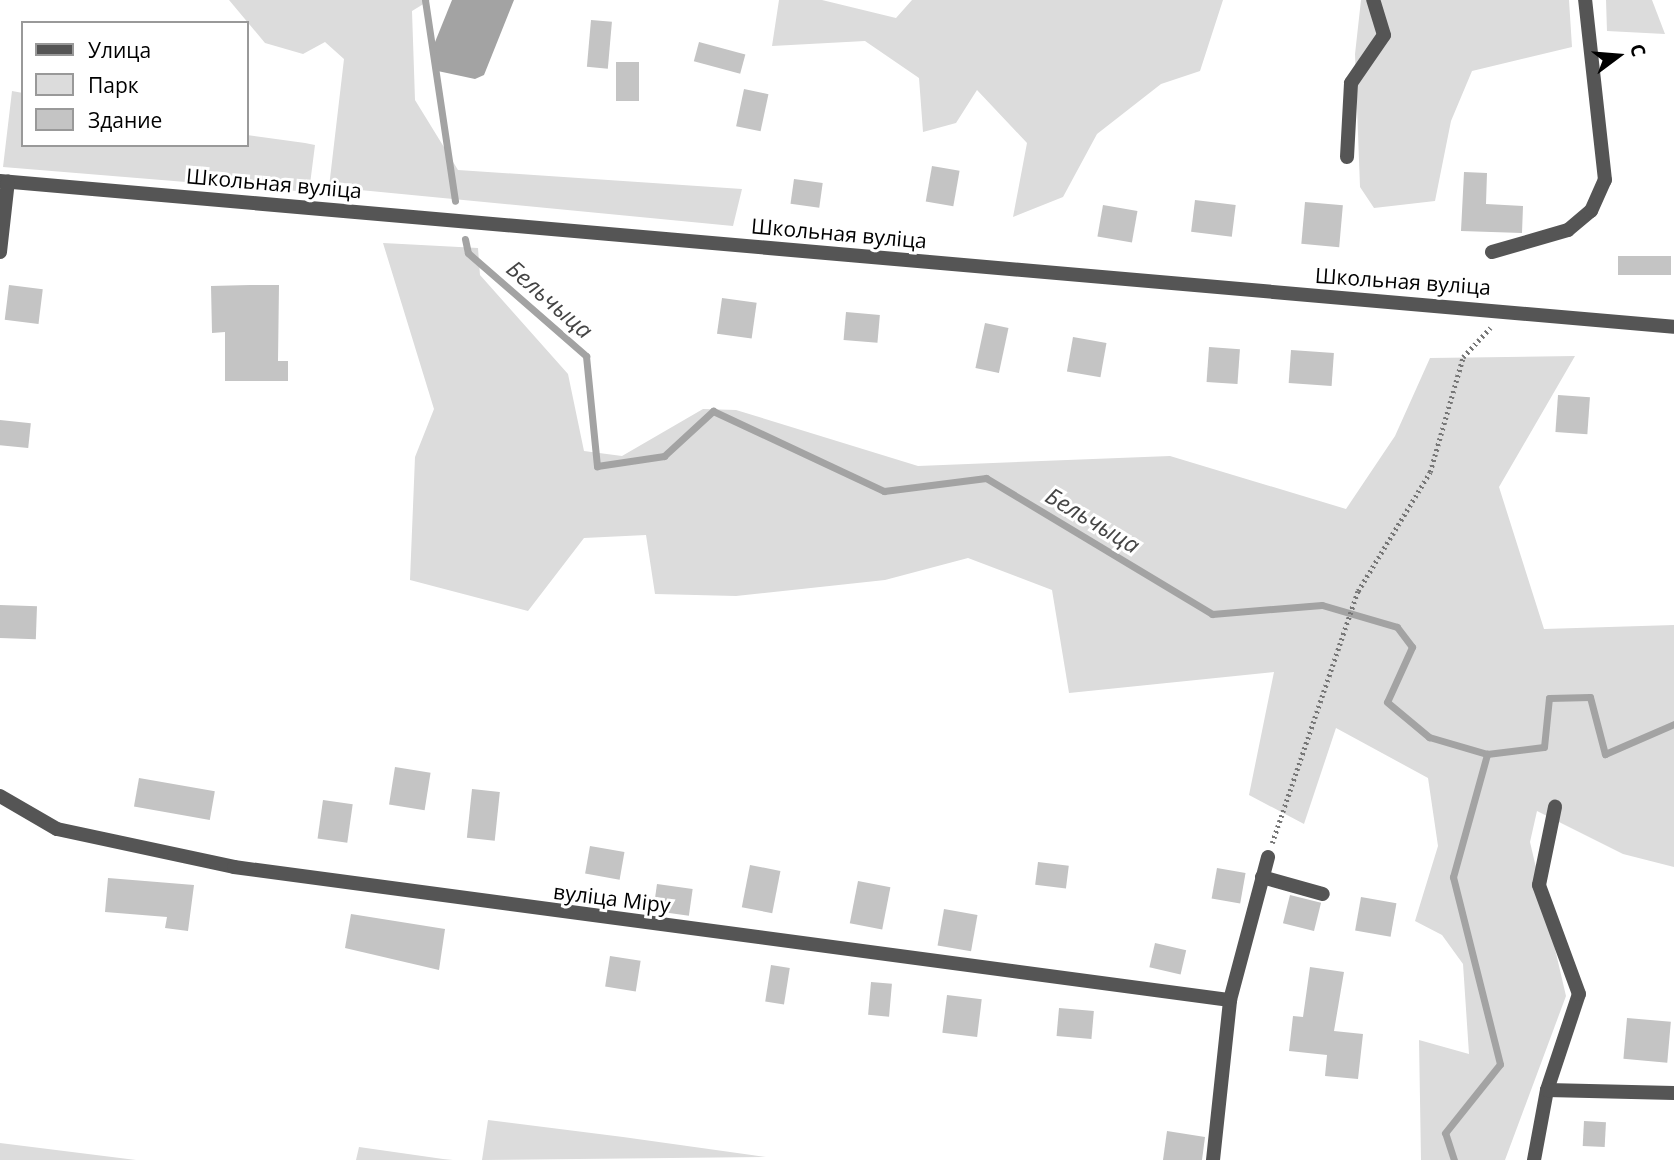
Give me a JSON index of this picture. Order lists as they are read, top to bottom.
{
  "streets": {
    "street": ["Школьная вуліца", "вуліца Міру"]
  },
  "water": ["Бельчыца"],
  "legend": ["Улица", "Парк", "Здание"],
  "north": "right"
}
